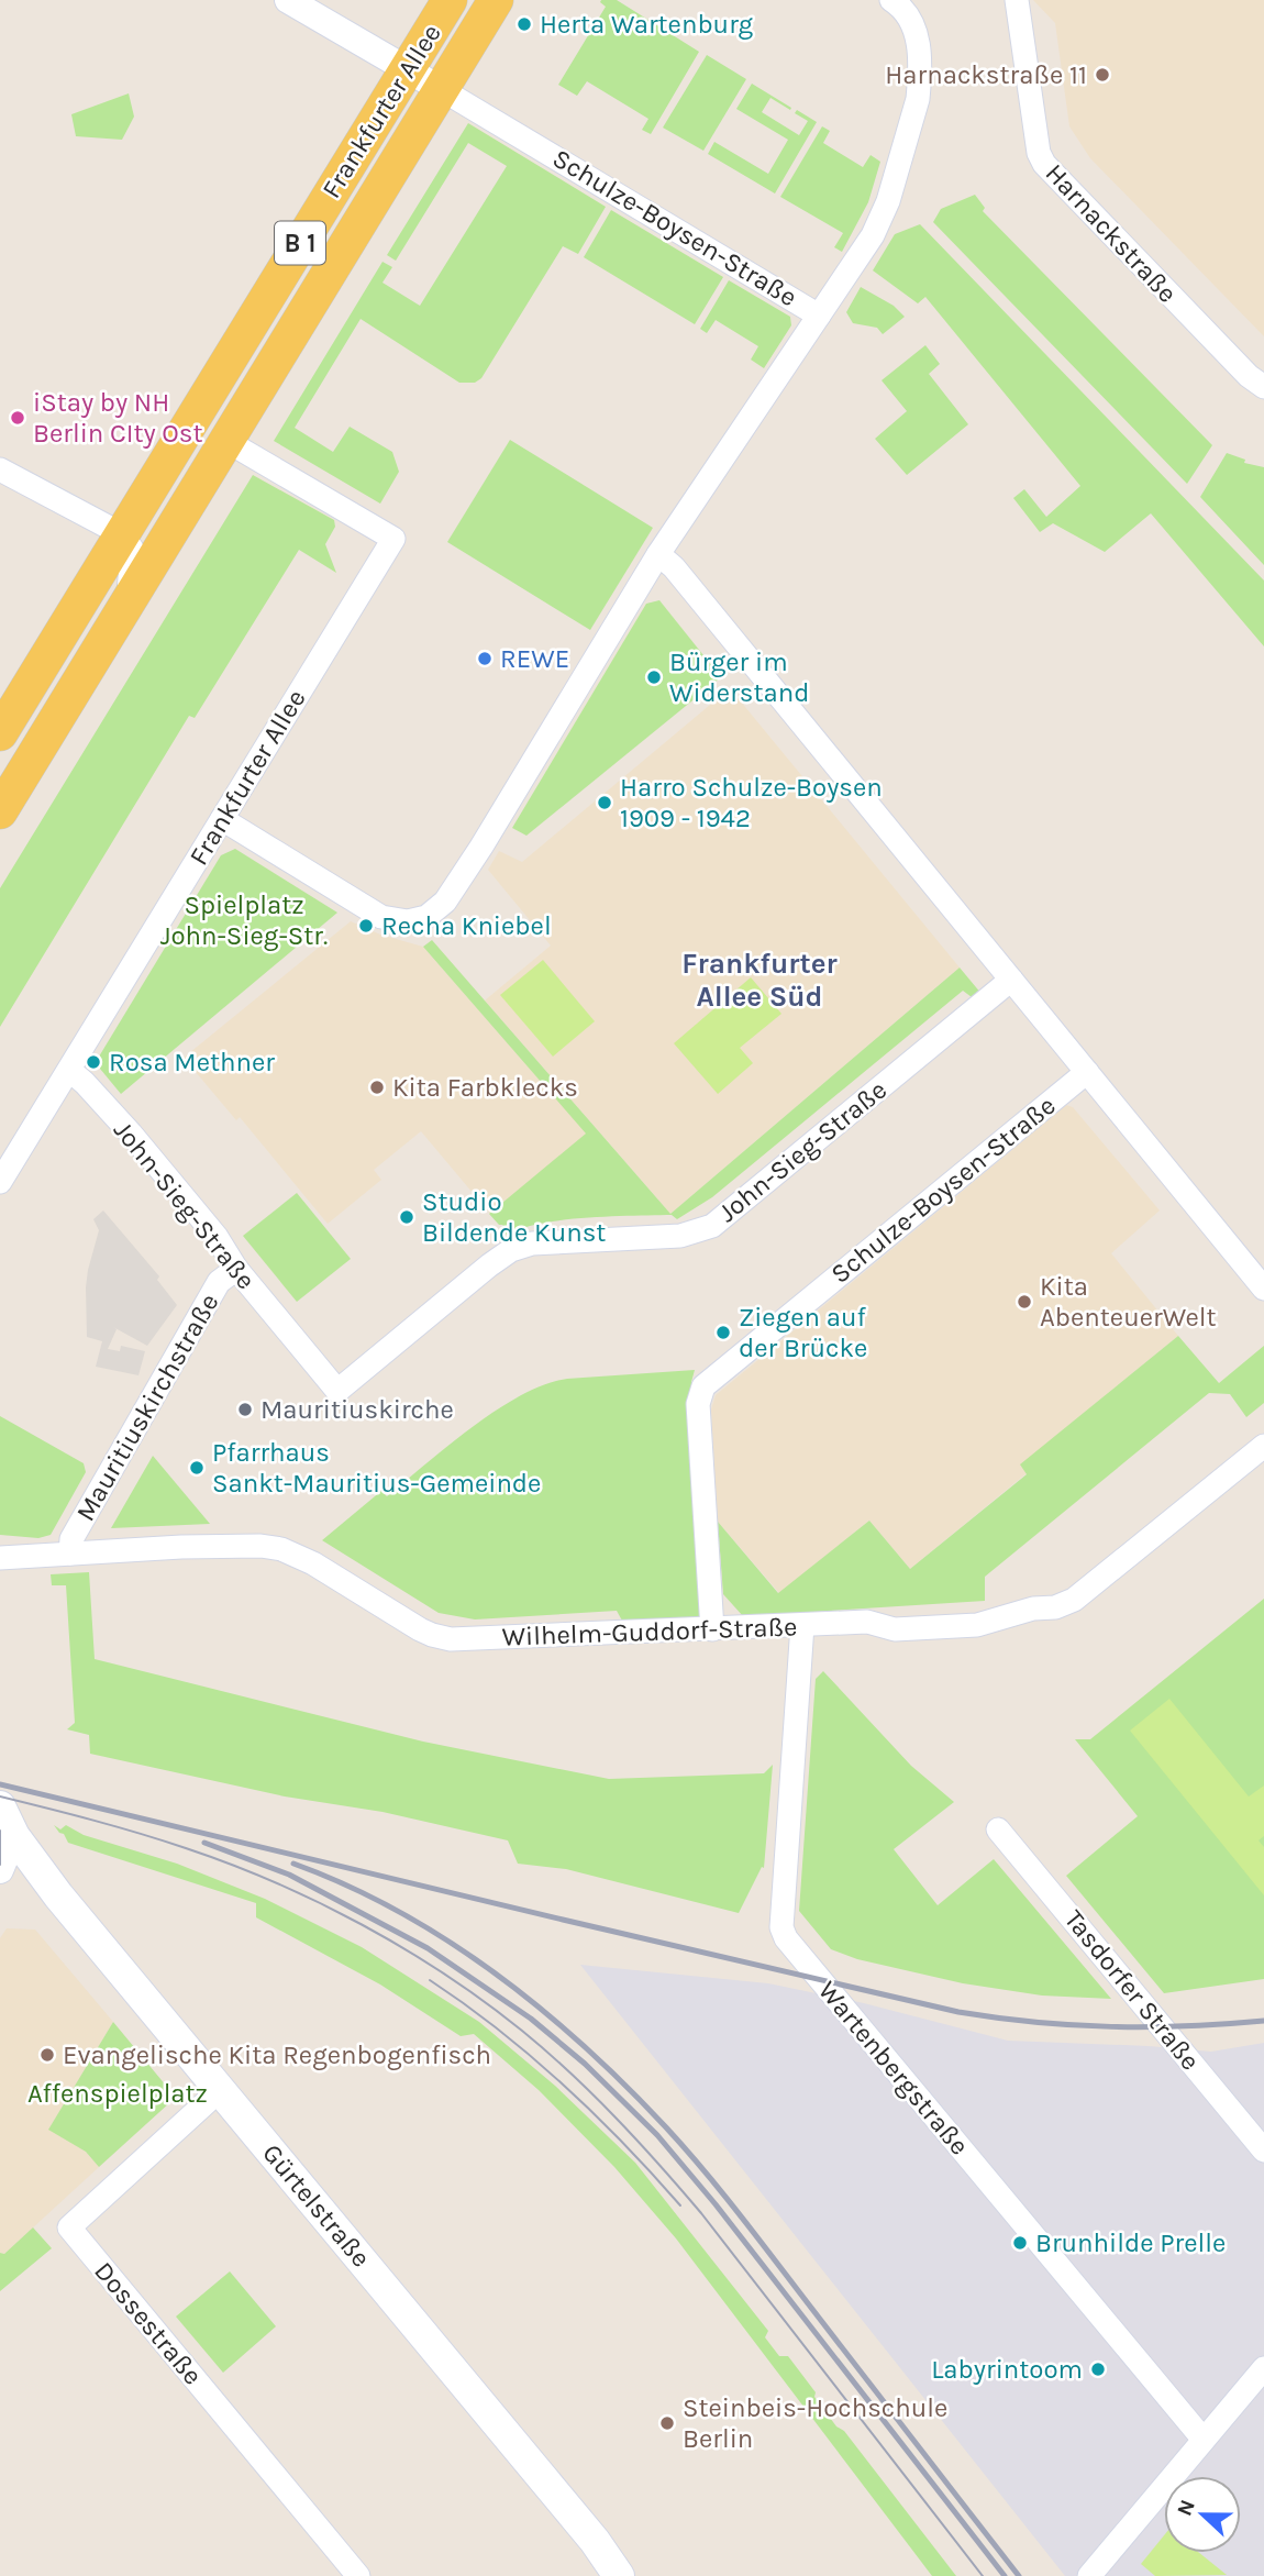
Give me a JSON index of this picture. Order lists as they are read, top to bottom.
{
  "streets": {
    "main road": ["Frankfurter Allee", "B 1", "Gürtelstraße"],
    "street": [
      "Schulze-Boysen-Straße",
      "Harnackstraße",
      "John-Sieg-Straße",
      "Mauritiuskirchstraße",
      "Wilhelm-Guddorf-Straße",
      "Tasdorfer Straße",
      "Wartenbergstraße",
      "Dossestraße"
    ]
  },
  "crossings": [
    ["Frankfurter Allee", "Schulze-Boysen-Straße"],
    ["Frankfurter Allee", "John-Sieg-Straße"],
    ["Schulze-Boysen-Straße", "Wilhelm-Guddorf-Straße"],
    ["John-Sieg-Straße", "Mauritiuskirchstraße"],
    ["Mauritiuskirchstraße", "Wilhelm-Guddorf-Straße"],
    ["Wilhelm-Guddorf-Straße", "Wartenbergstraße"],
    ["Gürtelstraße", "Dossestraße"]
  ],
  "districts": ["Frankfurter Allee Süd"],
  "parks": ["Spielplatz John-Sieg-Str.", "Affenspielplatz"],
  "places": [
    "Herta Wartenburg",
    "Harnackstraße 11",
    "iStay by NH Berlin CIty Ost",
    "REWE",
    "Bürger im Widerstand",
    "Harro Schulze-Boysen 1909 - 1942",
    "Recha Kniebel",
    "Rosa Methner",
    "Kita Farbklecks",
    "Studio Bildende Kunst",
    "Kita AbenteuerWelt",
    "Ziegen auf der Brücke",
    "Mauritiuskirche",
    "Pfarrhaus Sankt-Mauritius-Gemeinde",
    "Evangelische Kita Regenbogenfisch",
    "Brunhilde Prelle",
    "Labyrintoom",
    "Steinbeis-Hochschule Berlin"
  ],
  "north": "left"
}
